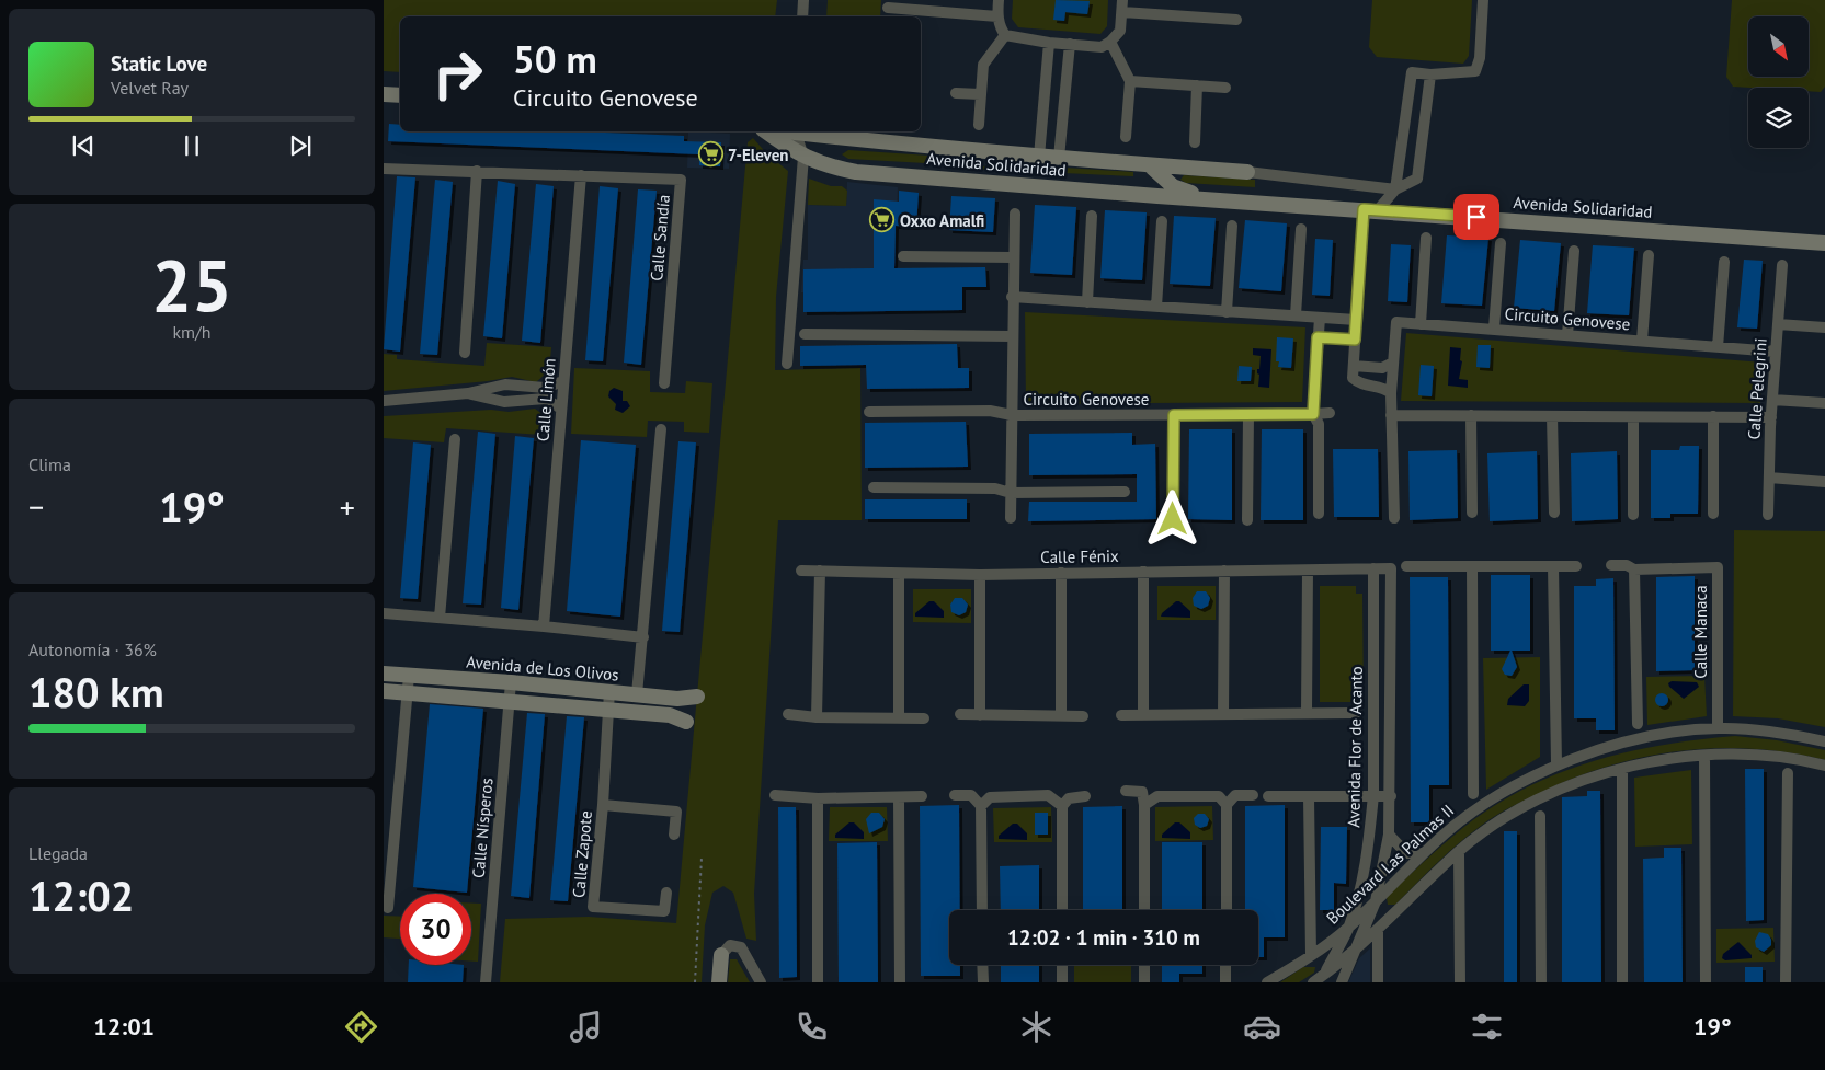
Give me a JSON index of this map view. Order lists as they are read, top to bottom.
{
  "streets": {
    "main road": ["Avenida Solidaridad", "Avenida de Los Olivos"],
    "street": [
      "Calle Sandía",
      "Circuito Genovese",
      "Calle Pelegrini",
      "Calle Limón",
      "Calle Fénix",
      "Calle Manaca",
      "Avenida Flor de Acanto",
      "Calle Nísperos",
      "Calle Zapote",
      "Boulevard Las Palmas II"
    ]
  },
  "crossings": [
    ["Calle Sandía", "Calle Limón"],
    ["Circuito Genovese", "Calle Pelegrini"],
    ["Calle Fénix", "Avenida Flor de Acanto"],
    ["Calle Manaca", "Boulevard Las Palmas II"],
    ["Avenida de Los Olivos", "Calle Nísperos"],
    ["Avenida de Los Olivos", "Calle Zapote"],
    ["Avenida Flor de Acanto", "Boulevard Las Palmas II"]
  ],
  "places": {
    "supermarket": ["7-Eleven", "Oxxo Amalfi"]
  },
  "north": "bottom right",
  "page": {
    "turn": ["50 m", "Circuito Genovese"],
    "song": ["Static Love", "Velvet Ray"],
    "tile": [
      ["25", "km/h"],
      "Clima",
      ["Autonomía · 36%", "180 km"],
      ["Llegada", "12:02"]
    ],
    "heat": ["−", "19°", "+"],
    "limit": "30",
    "trip": "12:02 · 1 min · 310 m",
    "tabs": ["12:01", "19°"]
  }
}
